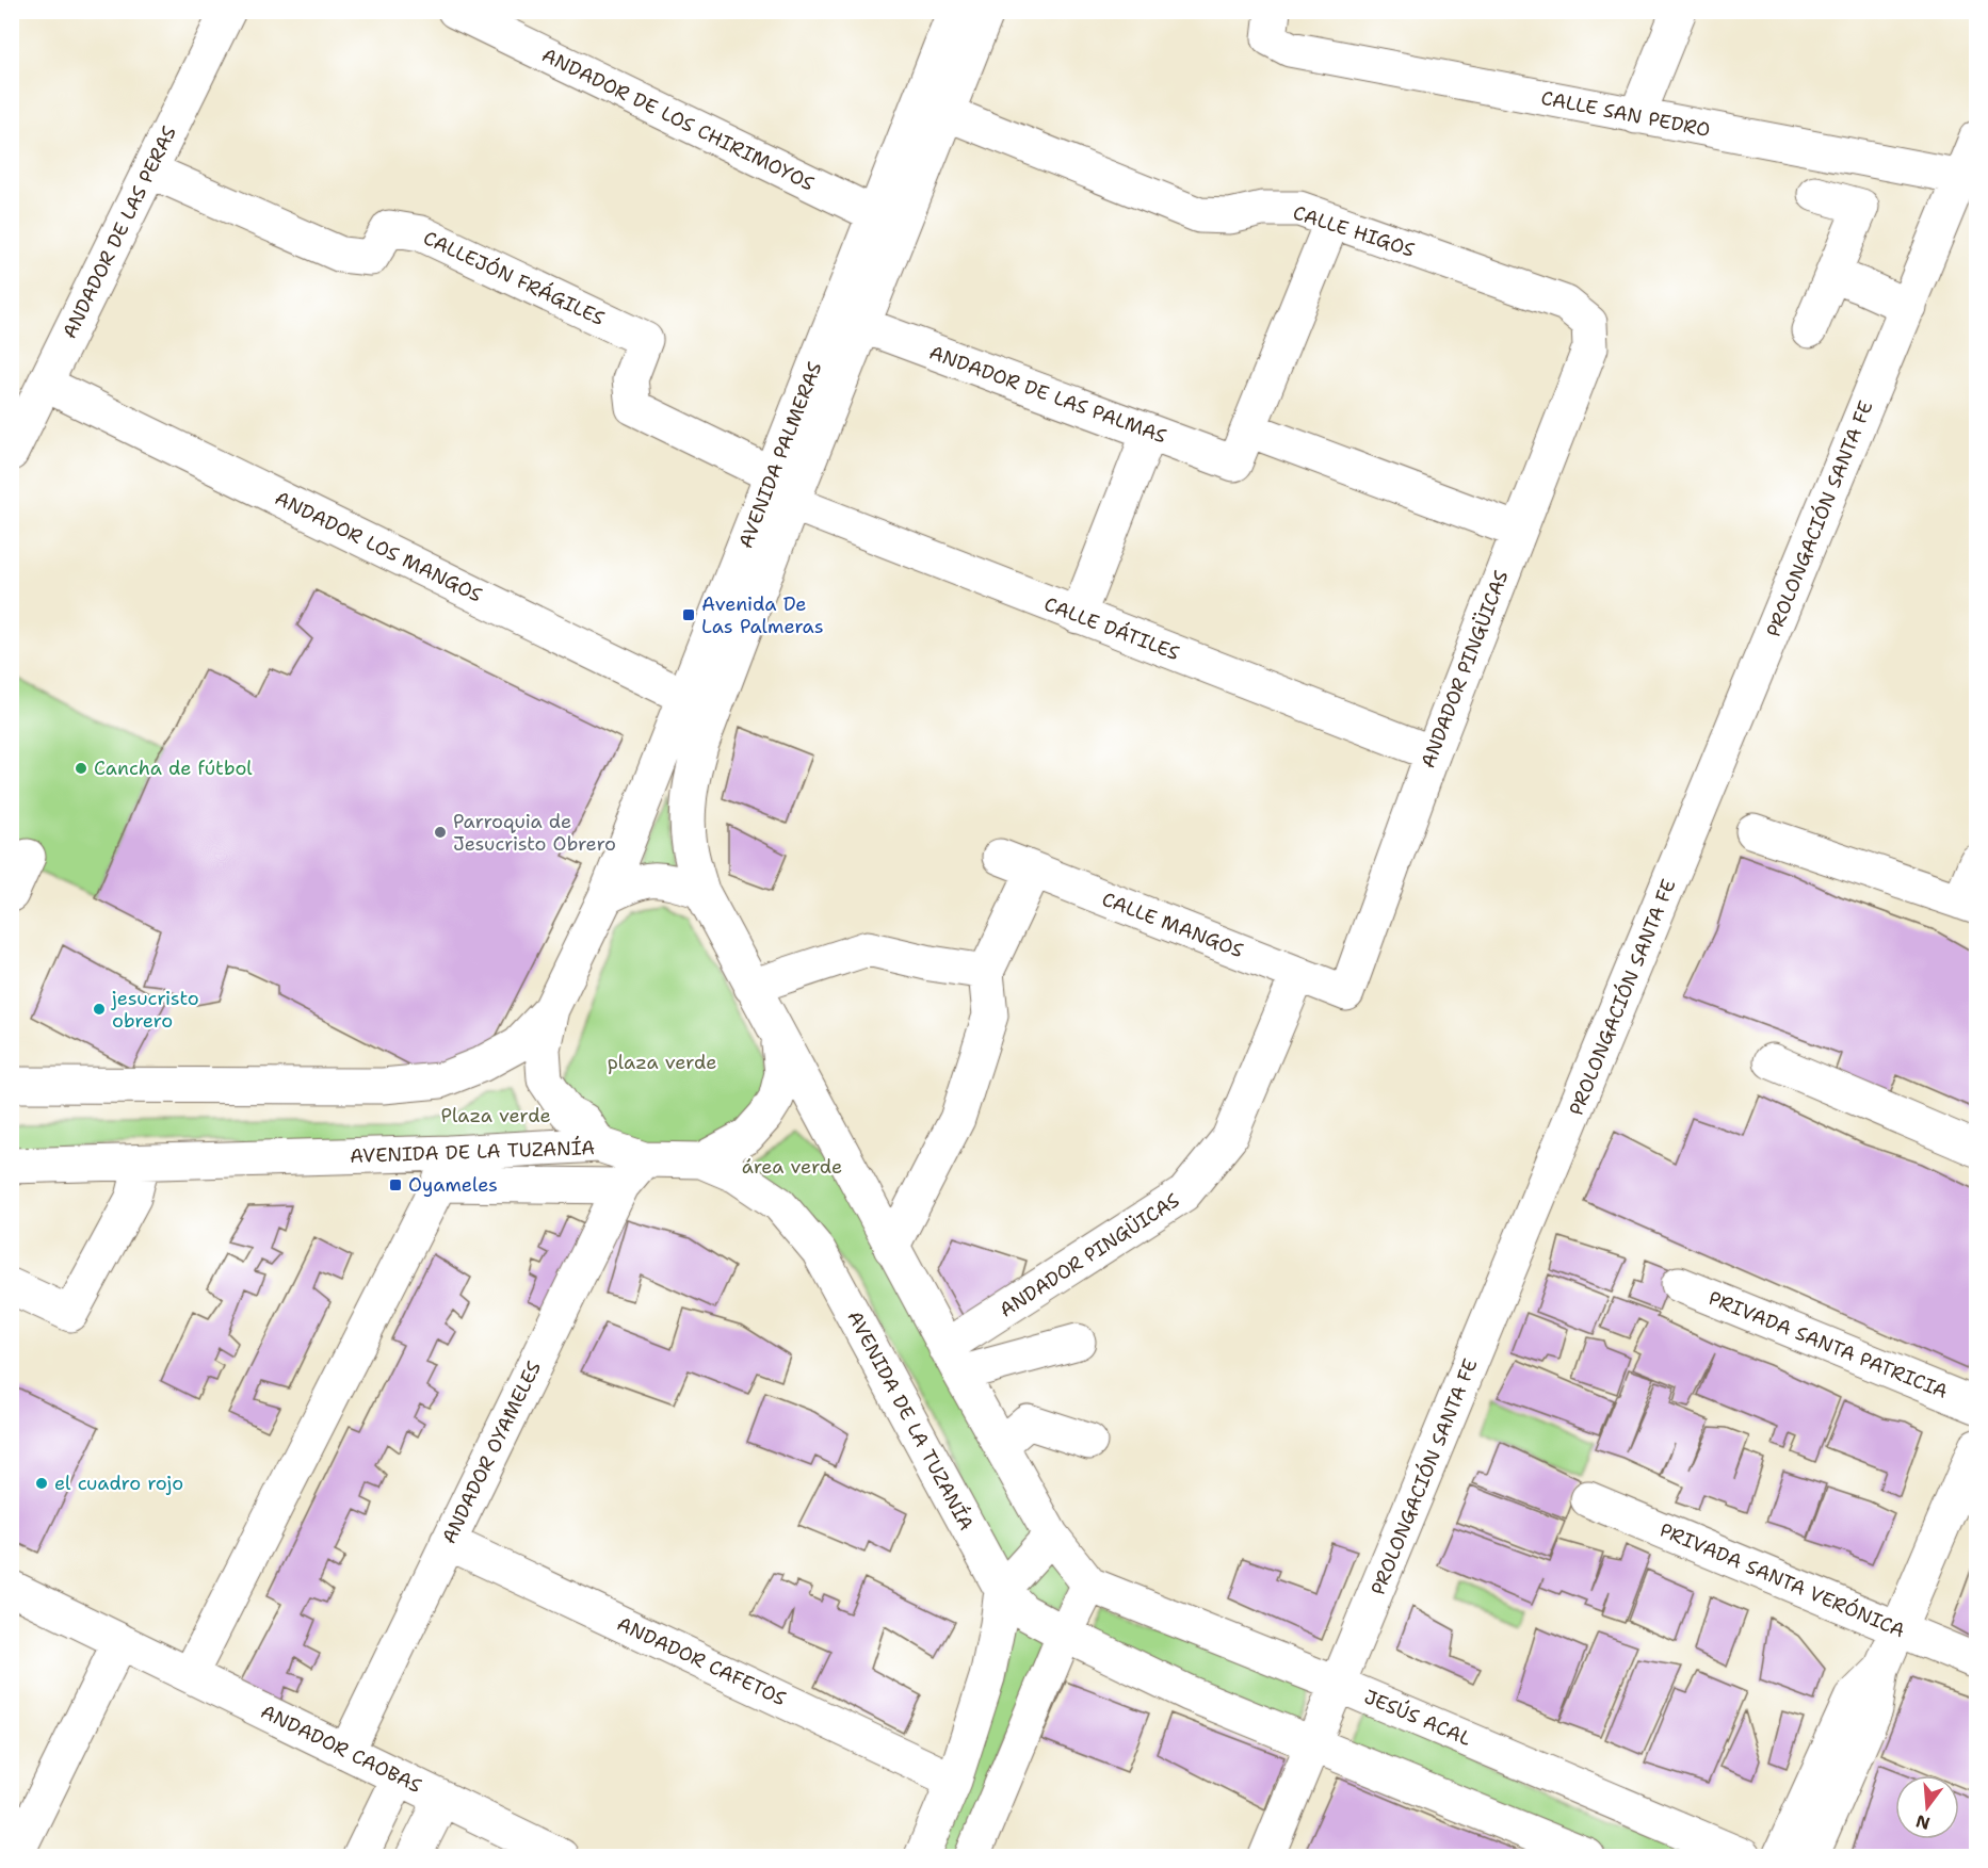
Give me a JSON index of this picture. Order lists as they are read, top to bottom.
{
  "streets": {
    "street": [
      "CALLE SAN PEDRO",
      "ANDADOR DE LOS CHIRIMOYOS",
      "CALLE HIGOS",
      "ANDADOR DE LAS PERAS",
      "CALLEJÓN FRÁGILES",
      "ANDADOR DE LAS PALMAS",
      "AVENIDA PALMERAS",
      "PROLONGACIÓN SANTA FE",
      "ANDADOR LOS MANGOS",
      "CALLE DÁTILES",
      "ANDADOR PINGÜICAS",
      "CALLE MANGOS",
      "AVENIDA DE LA TUZANÍA",
      "PRIVADA SANTA PATRICIA",
      "ANDADOR OYAMELES",
      "PRIVADA SANTA VERÓNICA",
      "ANDADOR CAFETOS",
      "JESÚS ACAL",
      "ANDADOR CAOBAS"
    ]
  },
  "crossings": [
    ["CALLE SAN PEDRO", "PROLONGACIÓN SANTA FE"],
    ["ANDADOR DE LOS CHIRIMOYOS", "AVENIDA PALMERAS"],
    ["CALLE HIGOS", "AVENIDA PALMERAS"],
    ["CALLE HIGOS", "ANDADOR PINGÜICAS"],
    ["ANDADOR DE LAS PERAS", "CALLEJÓN FRÁGILES"],
    ["ANDADOR DE LAS PERAS", "ANDADOR LOS MANGOS"],
    ["CALLEJÓN FRÁGILES", "AVENIDA PALMERAS"],
    ["ANDADOR DE LAS PALMAS", "AVENIDA PALMERAS"],
    ["AVENIDA PALMERAS", "ANDADOR LOS MANGOS"],
    ["AVENIDA PALMERAS", "CALLE DÁTILES"],
    ["PROLONGACIÓN SANTA FE", "JESÚS ACAL"],
    ["CALLE DÁTILES", "ANDADOR PINGÜICAS"],
    ["ANDADOR PINGÜICAS", "CALLE MANGOS"],
    ["AVENIDA DE LA TUZANÍA", "ANDADOR OYAMELES"],
    ["ANDADOR OYAMELES", "ANDADOR CAFETOS"],
    ["ANDADOR OYAMELES", "ANDADOR CAOBAS"]
  ],
  "parks": ["plaza verde", "Plaza verde", "área verde"],
  "places": {
    "transit": ["Avenida De Las Palmeras", "Oyameles"],
    "other": [
      "Cancha de fútbol",
      "Parroquia de Jesucristo Obrero",
      "jesucristo obrero",
      "el cuadro rojo"
    ]
  },
  "north": "bottom"
}
